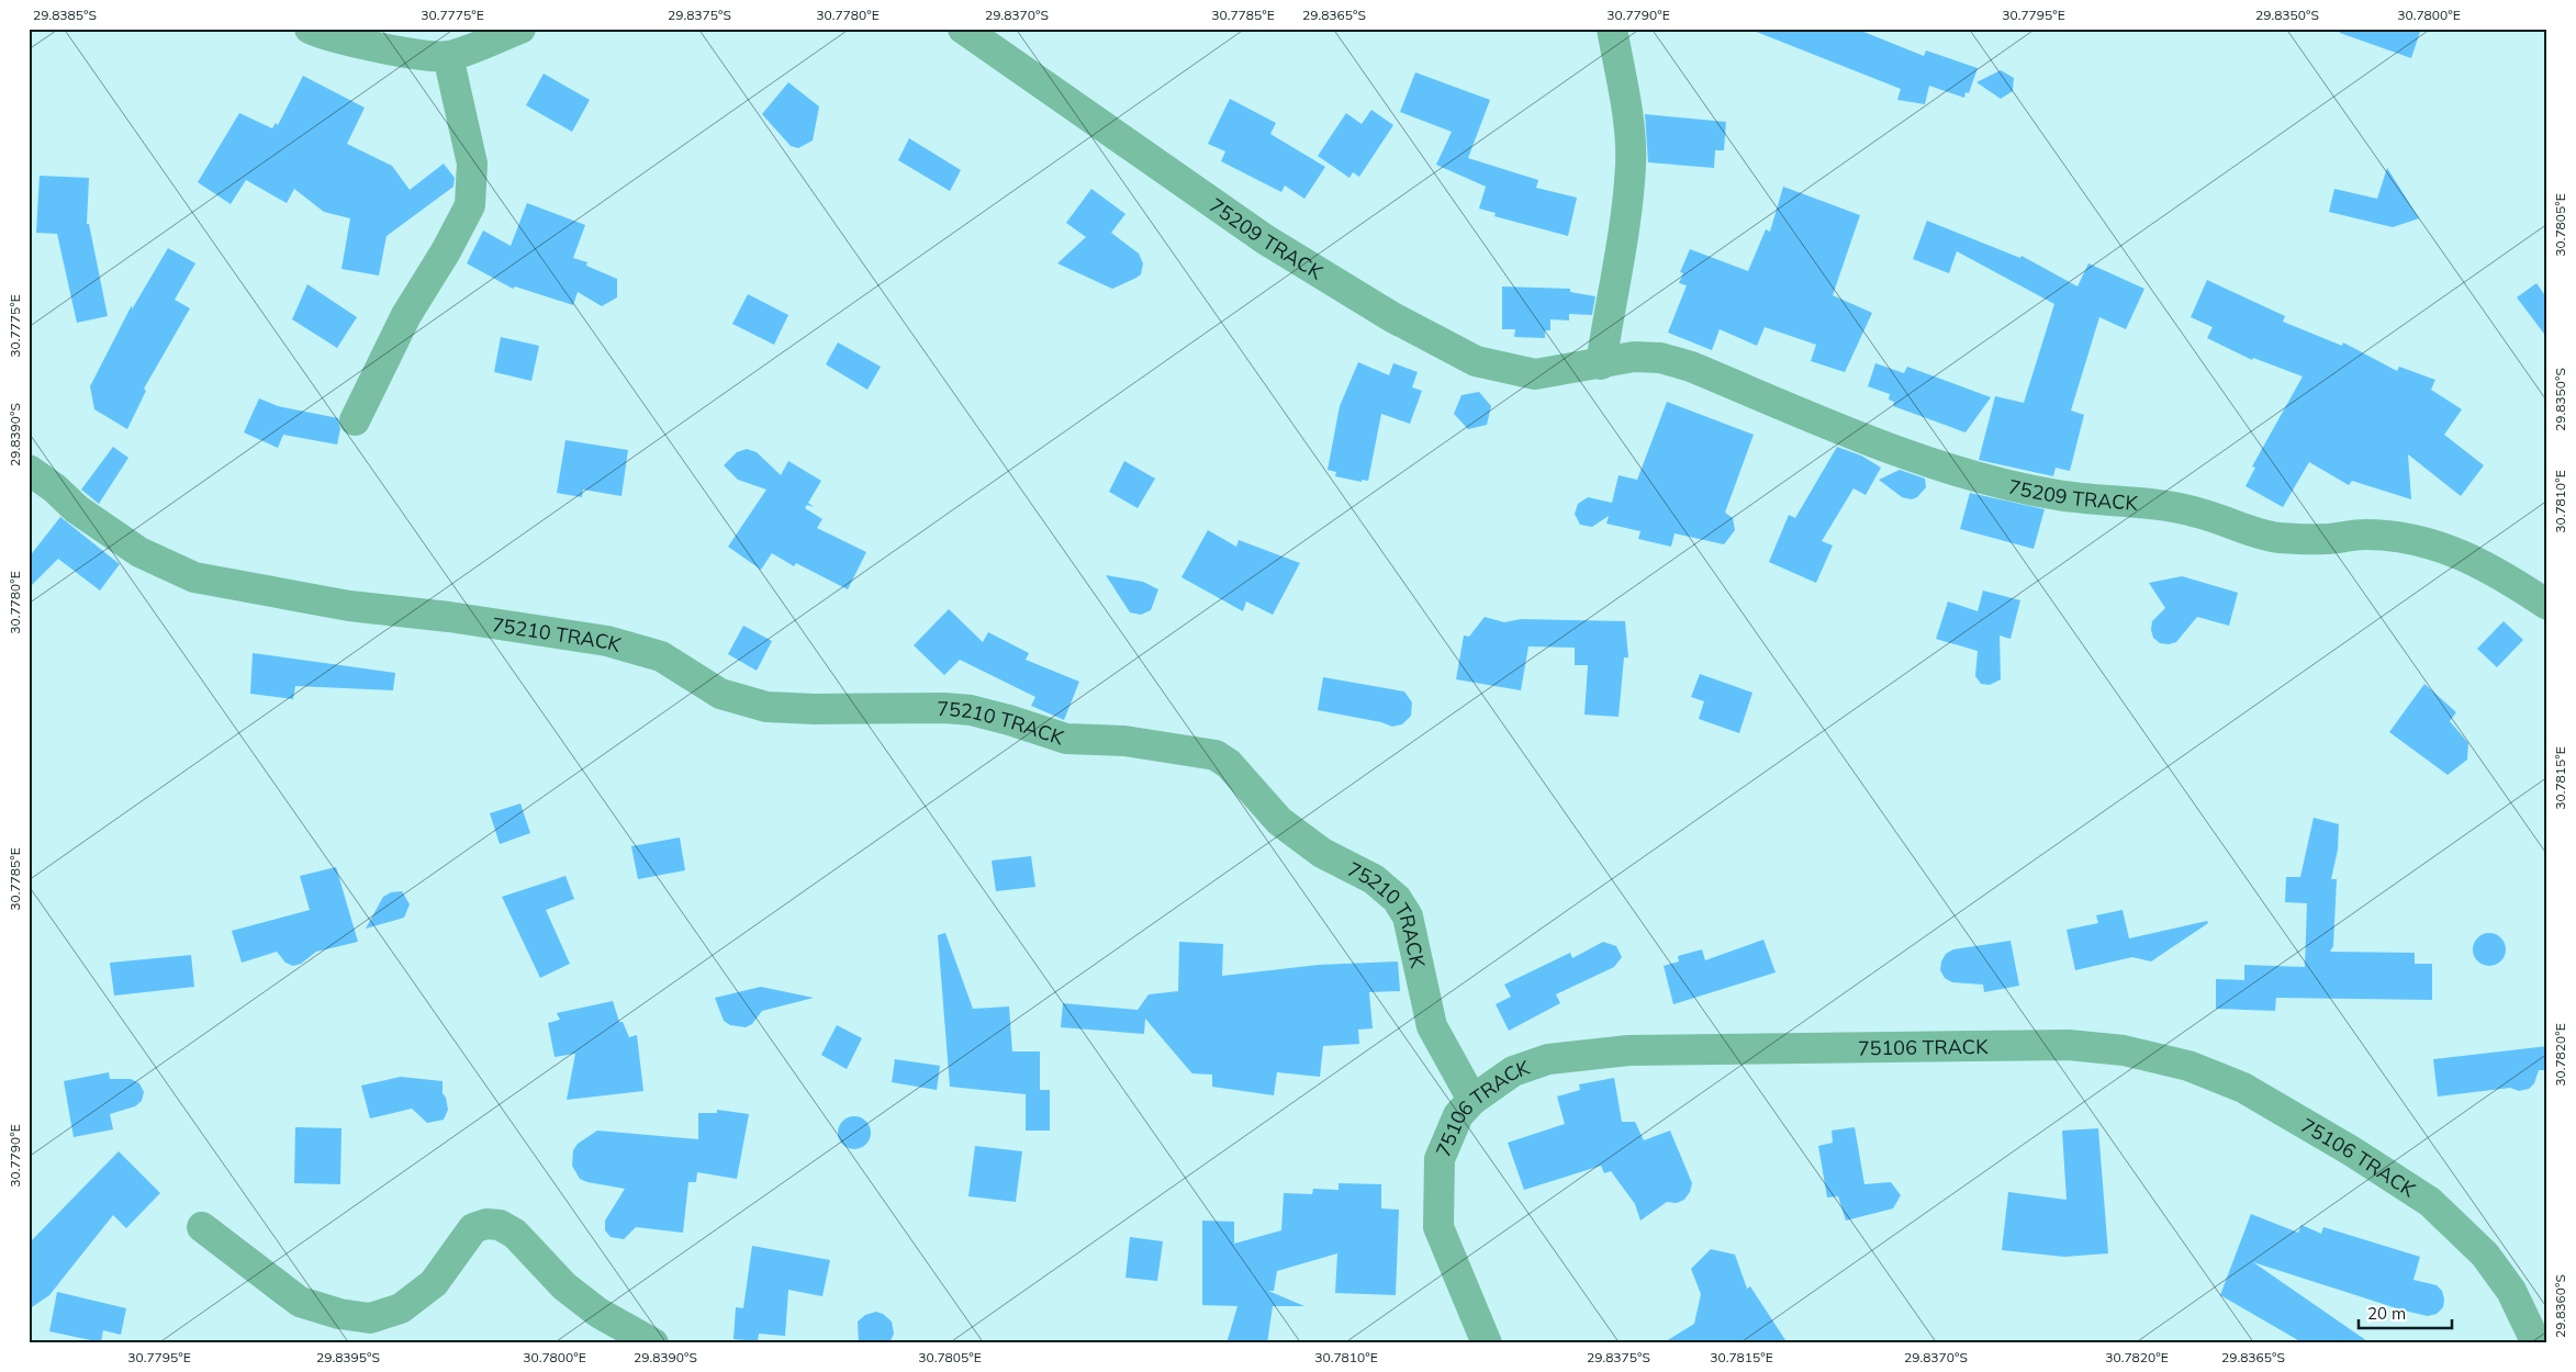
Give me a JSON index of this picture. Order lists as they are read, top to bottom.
{
  "streets": {
    "street": ["75209 TRACK", "75210 TRACK", "75106 TRACK"]
  },
  "crossings": [
    ["75210 TRACK", "75106 TRACK"]
  ],
  "scale_bar": "20 m",
  "coordinates": [
    "29.8385°S",
    "30.7775°E",
    "29.8375°S",
    "30.7780°E",
    "29.8370°S",
    "30.7785°E",
    "29.8365°S",
    "30.7790°E",
    "30.7795°E",
    "29.8350°S",
    "30.7800°E",
    "30.7805°E",
    "29.8390°S",
    "30.7810°E",
    "30.7815°E",
    "30.7820°E",
    "29.8360°S",
    "29.8395°S"
  ]
}
